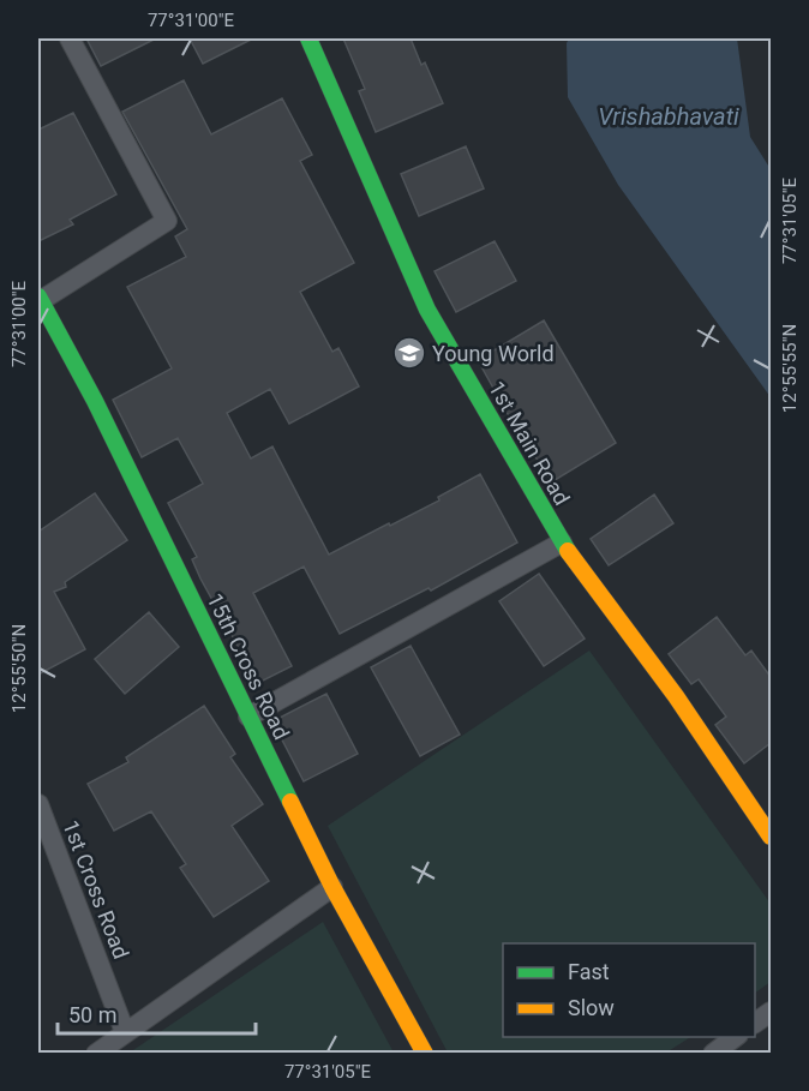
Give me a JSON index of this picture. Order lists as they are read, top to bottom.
{
  "streets": {
    "street": ["1st Main Road", "15th Cross Road", "1st Cross Road"]
  },
  "water": ["Vrishabhavati"],
  "places": {
    "school or university": ["Young World"]
  },
  "legend": ["Fast", "Slow"],
  "scale_bar": "50 m",
  "coordinates": [
    "77°31'00\"E",
    "77°31'05\"E",
    "12°55'55\"N",
    "12°55'50\"N"
  ]
}
